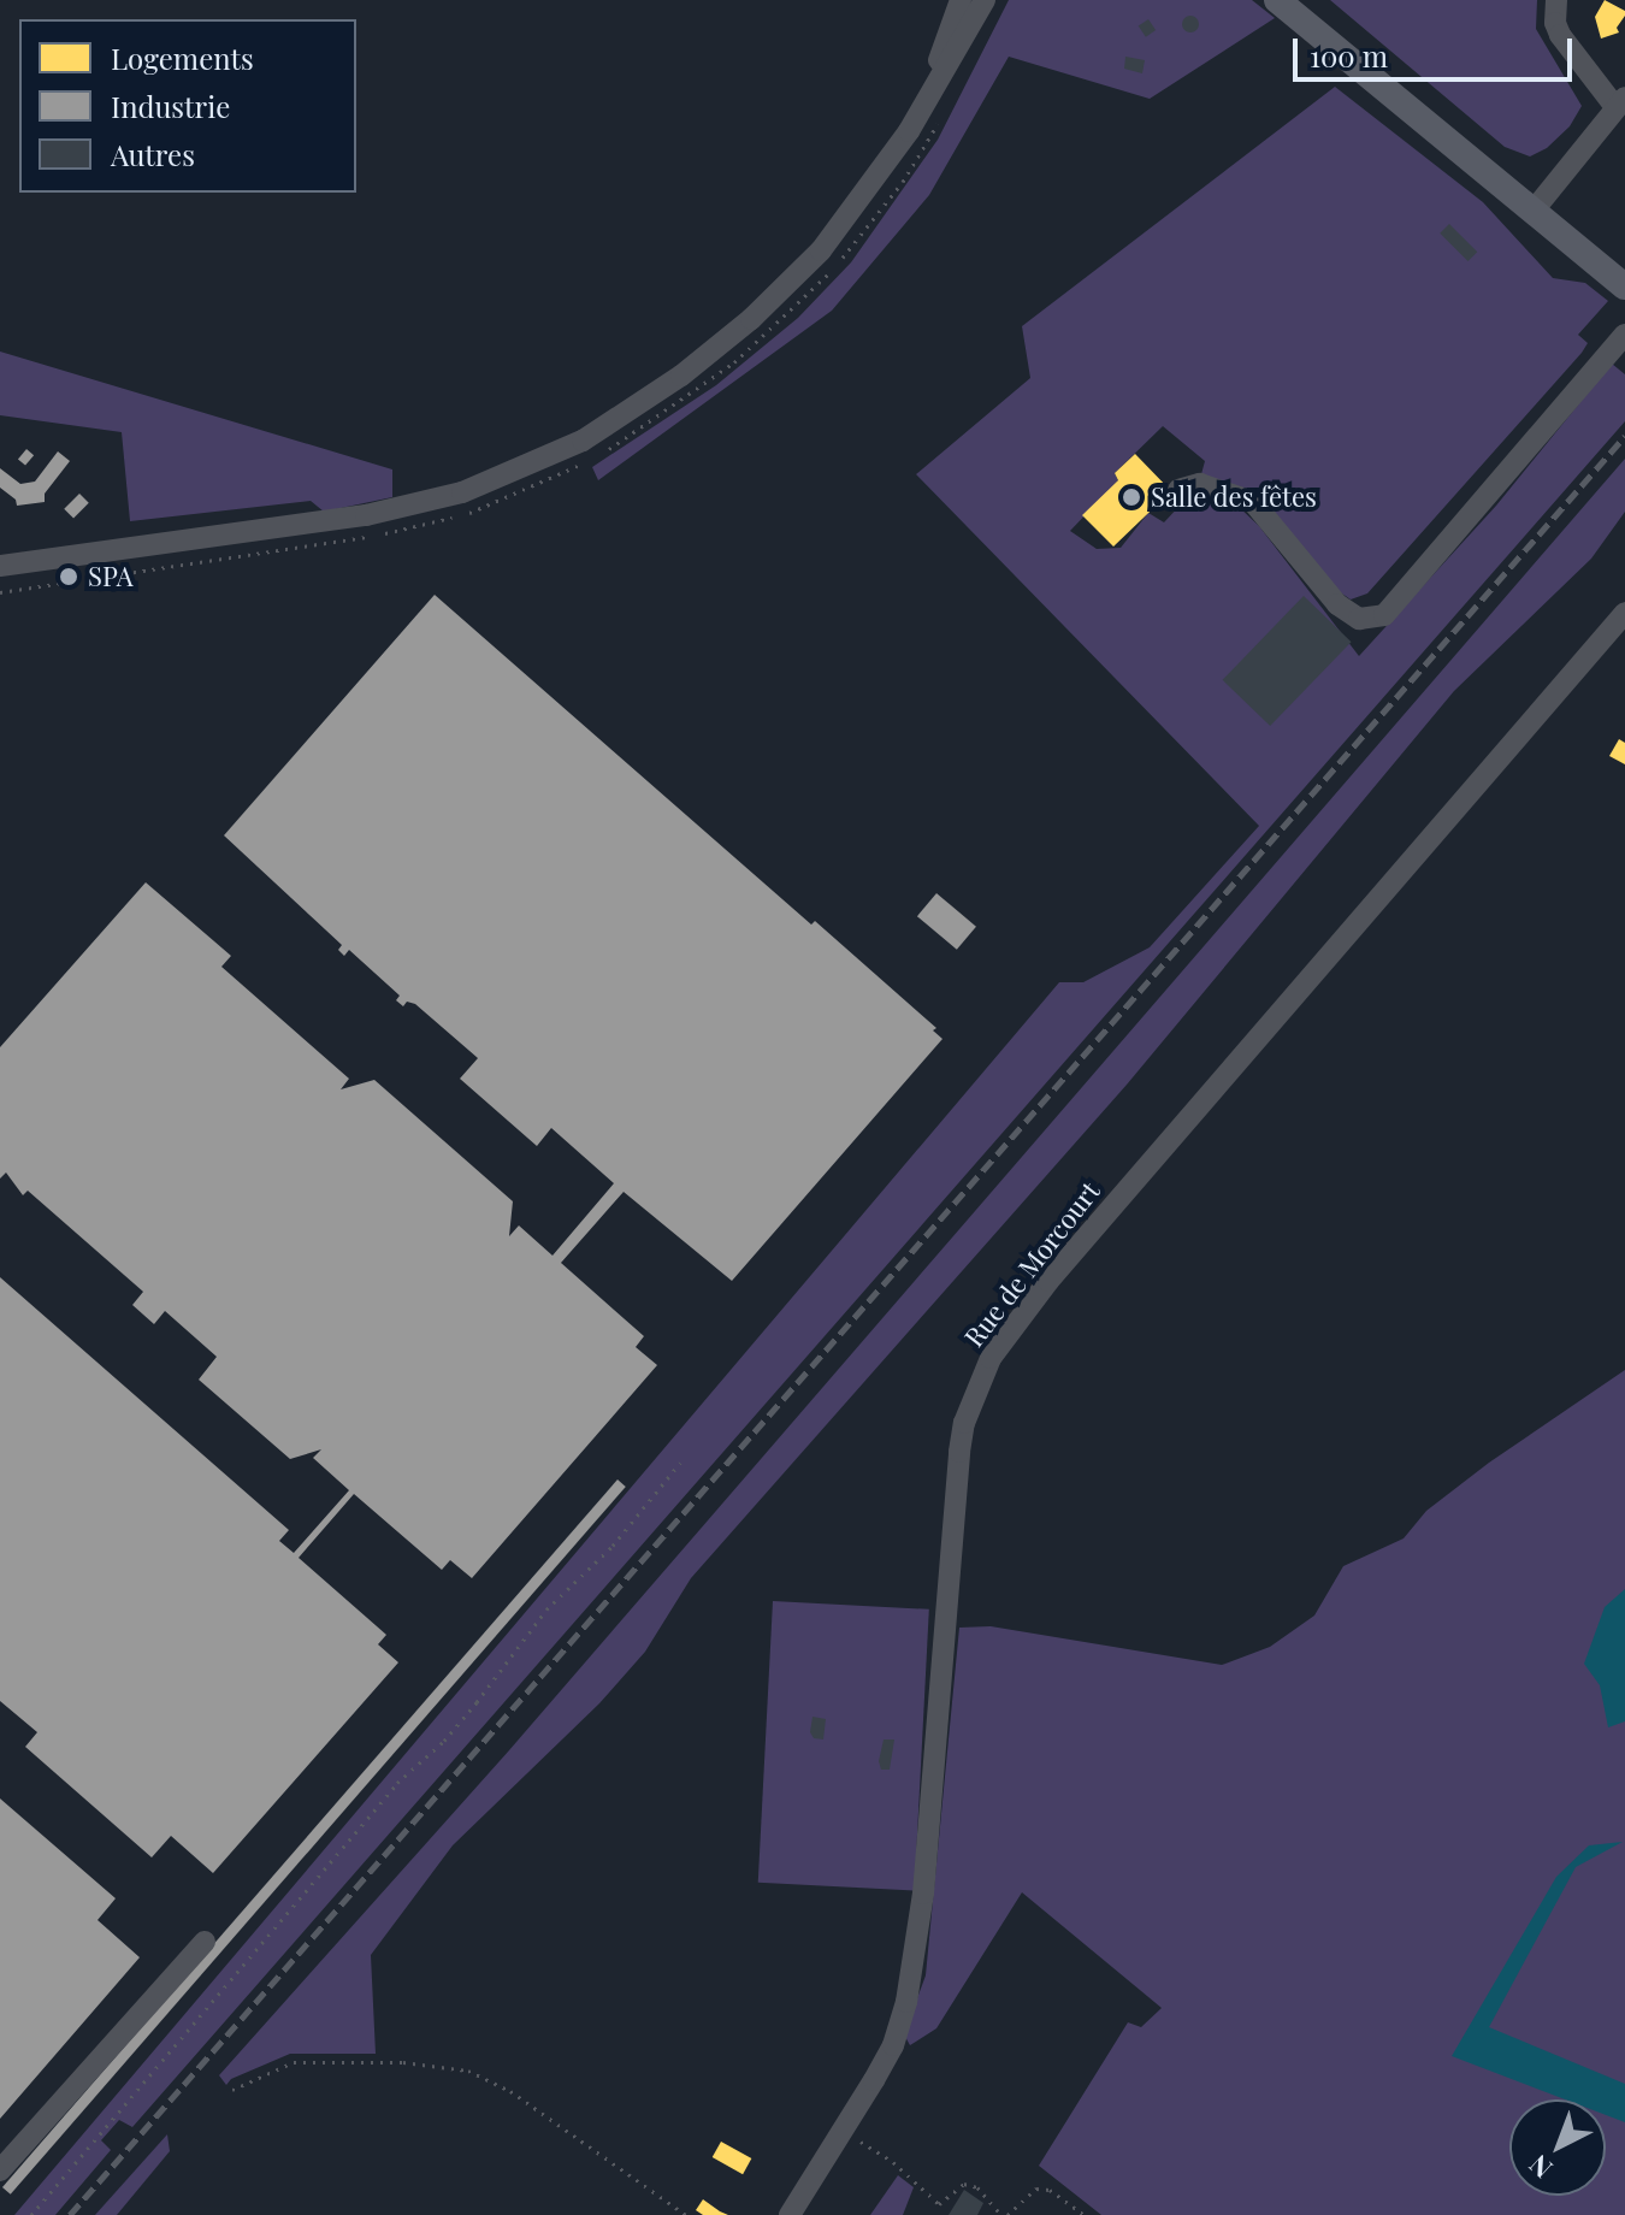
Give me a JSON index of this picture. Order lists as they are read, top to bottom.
{
  "streets": {
    "street": ["Rue de Morcourt"]
  },
  "places": ["Salle des fêtes", "SPA"],
  "legend": ["Logements", "Industrie", "Autres"],
  "scale_bar": "100 m",
  "north": "bottom left"
}
